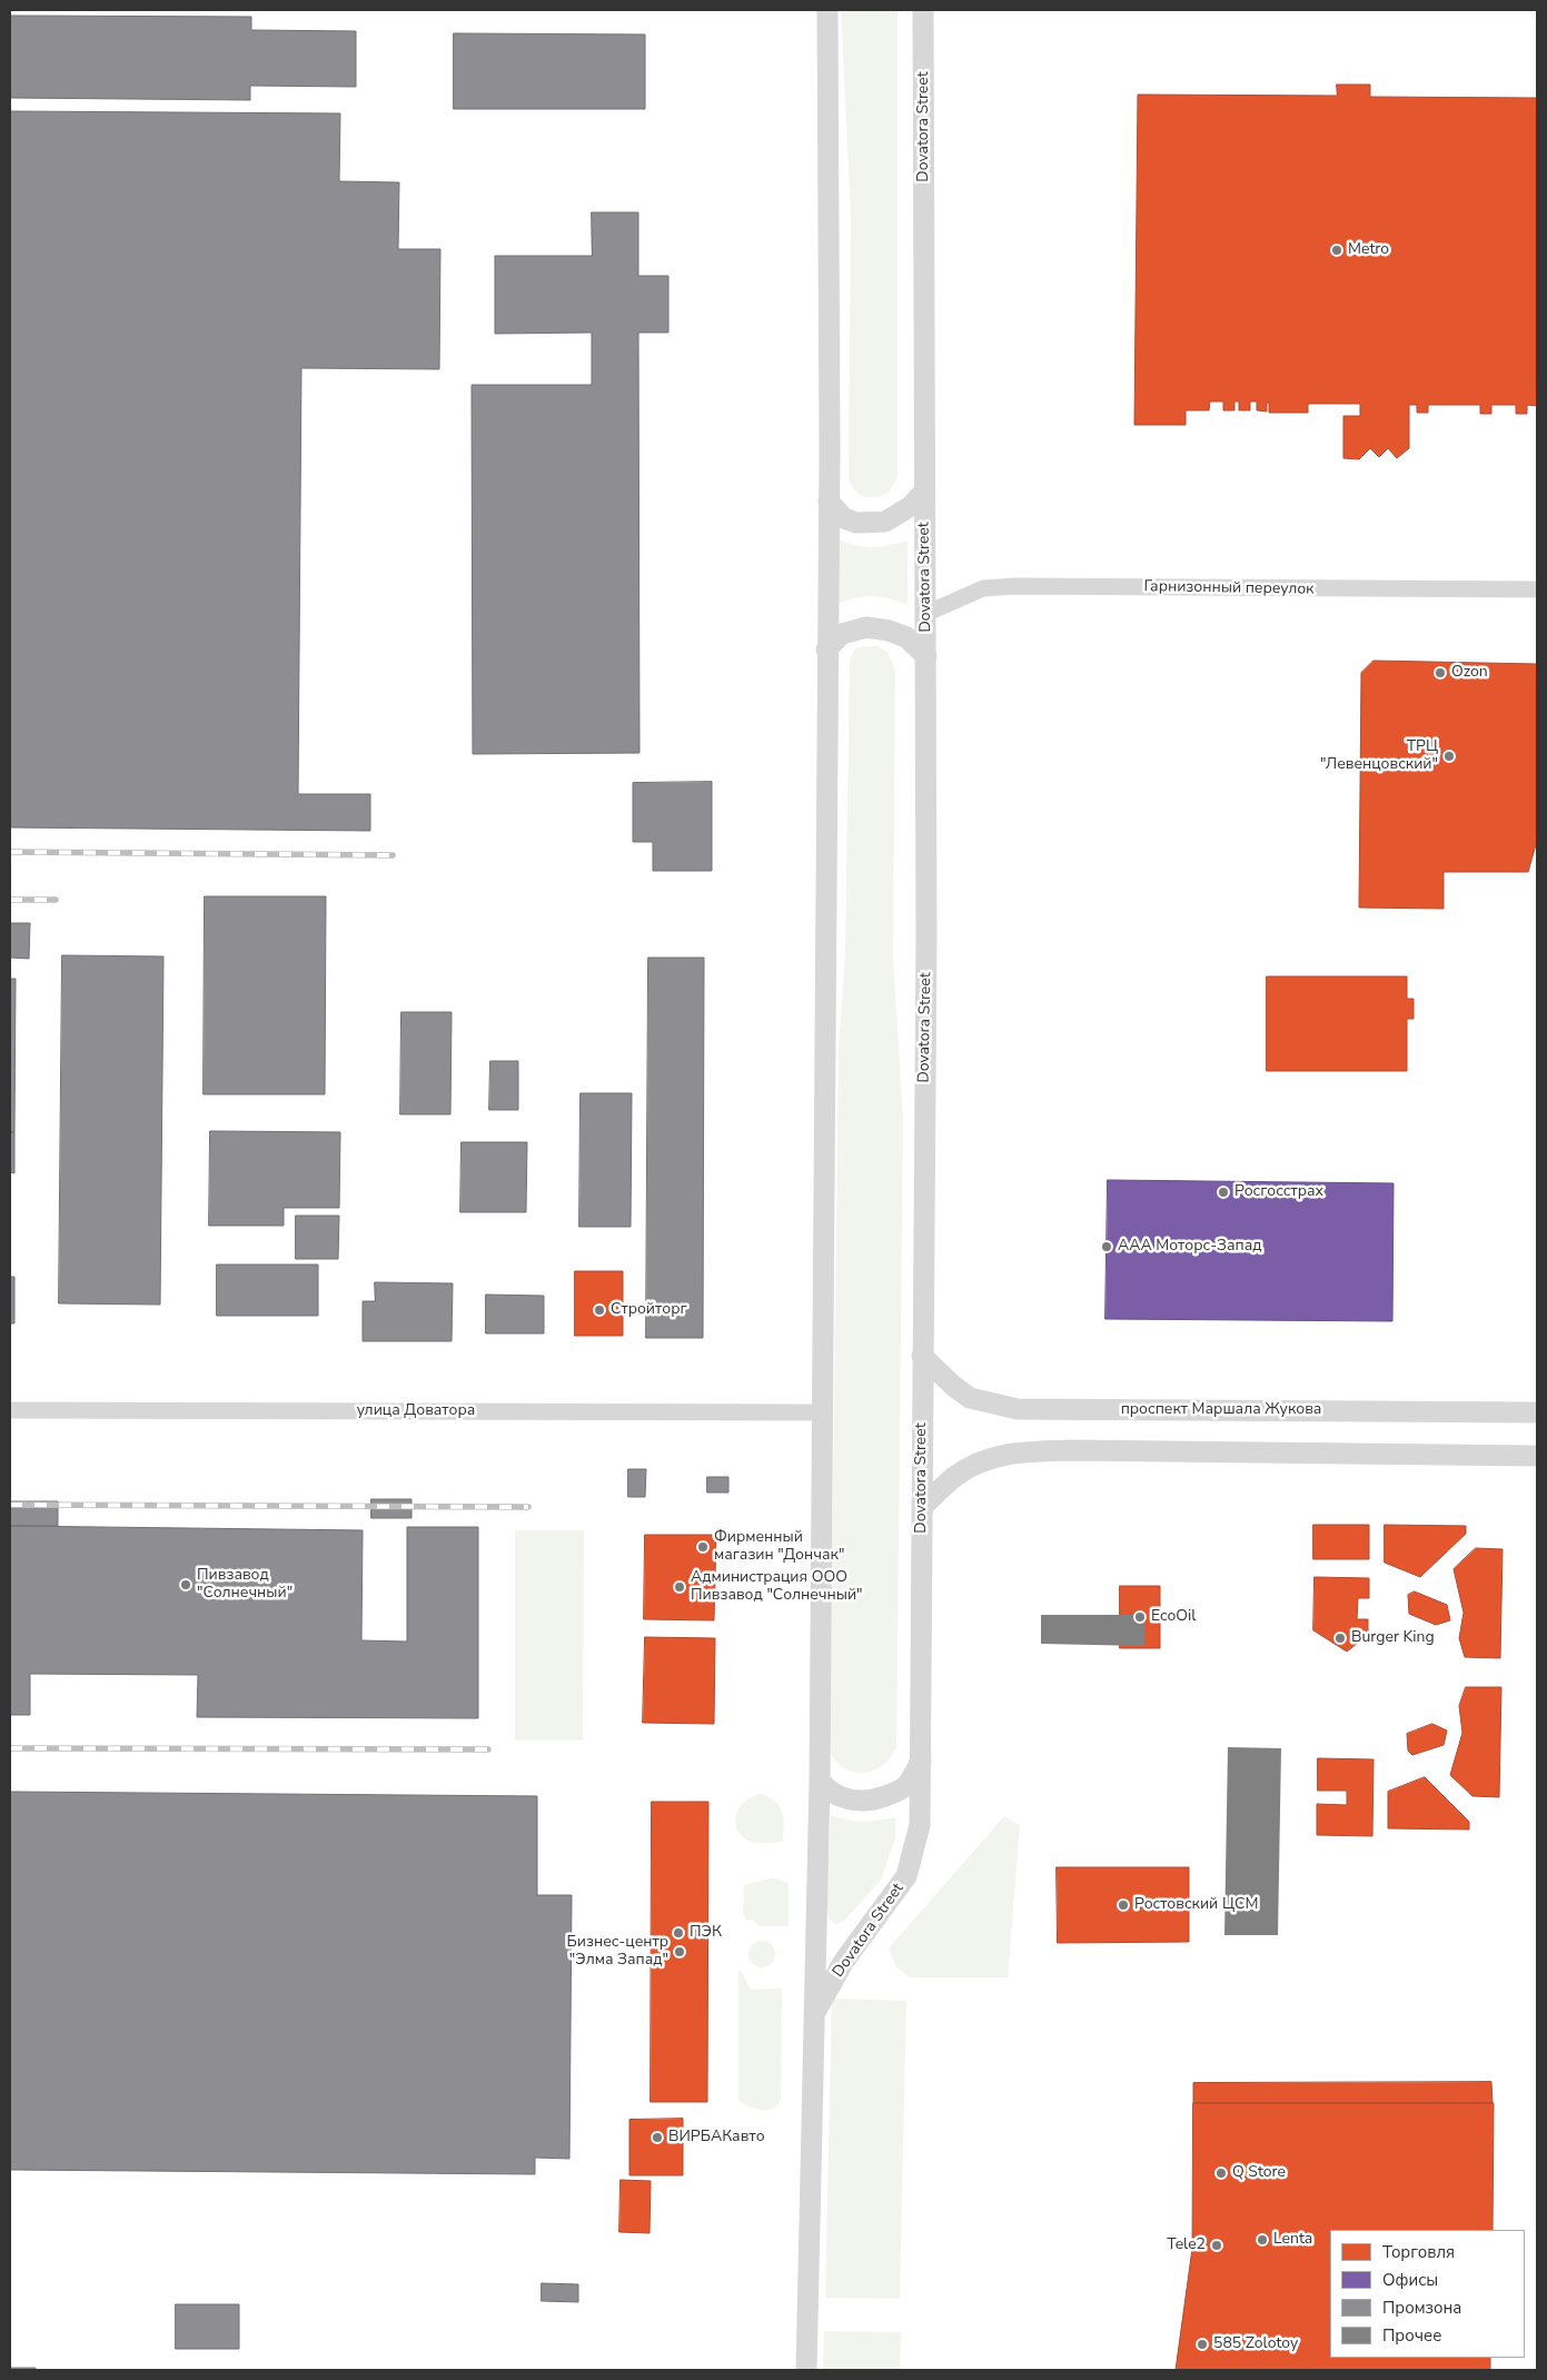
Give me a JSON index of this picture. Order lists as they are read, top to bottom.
{
  "streets": {
    "street": [
      "Dovatora Street",
      "Гарнизонный переулок",
      "проспект Маршала Жукова",
      "улица Доватора"
    ]
  },
  "crossings": [
    ["Dovatora Street", "Гарнизонный переулок"],
    ["Dovatora Street", "проспект Маршала Жукова"],
    ["Dovatora Street", "улица Доватора"]
  ],
  "places": [
    "Metro",
    "Ozon",
    "ТРЦ \"Левенцовский\"",
    "Росгосстрах",
    "ААА Моторс-Запад",
    "Стройторг",
    "Фирменный магазин \"Дончак\"",
    "Пивзавод \"Солнечный\"",
    "Администрация ООО Пивзавод \"Солнечный\"",
    "EcoOil",
    "Burger King",
    "Ростовский ЦСМ",
    "ПЭК",
    "Бизнес-центр \"Элма Запад\"",
    "ВИРБАКавто",
    "Q Store",
    "Lenta",
    "Tele2",
    "585 Zolotoy"
  ],
  "legend": [
    "Торговля",
    "Офисы",
    "Промзона",
    "Прочее"
  ]
}
